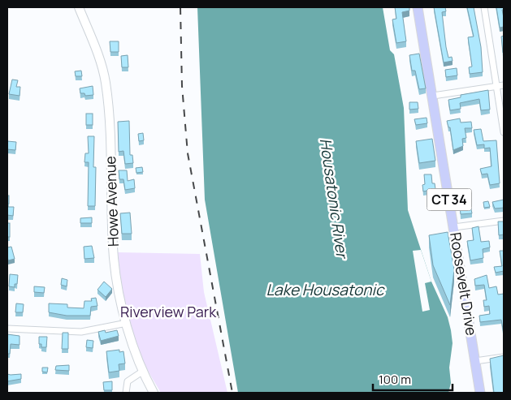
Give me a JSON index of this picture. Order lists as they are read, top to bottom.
{
  "streets": {
    "main road": ["CT 34", "Howe Avenue", "Roosevelt Drive"]
  },
  "water": ["Housatonic River", "Lake Housatonic"],
  "parks": ["Riverview Park"],
  "scale_bar": "100 m"
}
